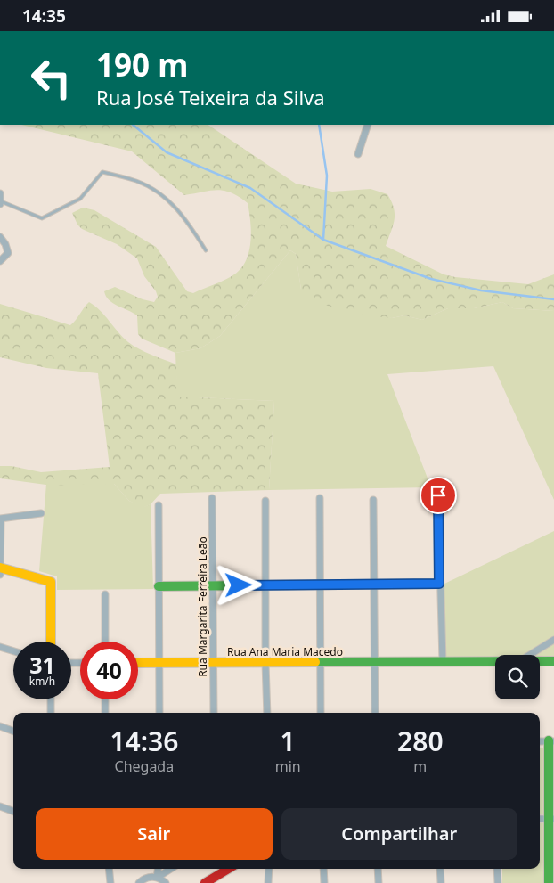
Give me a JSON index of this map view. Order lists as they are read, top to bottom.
{
  "streets": {
    "street": ["Rua Margarita Ferreira Leão", "Rua Ana Maria Macedo"]
  },
  "crossings": [
    ["Rua Margarita Ferreira Leão", "Rua Ana Maria Macedo"]
  ],
  "page": {
    "status": "14:35",
    "turn": ["190 m", "Rua José Teixeira da Silva"],
    "speed": "31 km/h",
    "limit": "40",
    "eta": [
      "14:36",
      "Chegada",
      "1",
      "min",
      "280",
      "m"
    ],
    "buttons": ["Sair", "Compartilhar"]
  }
}
